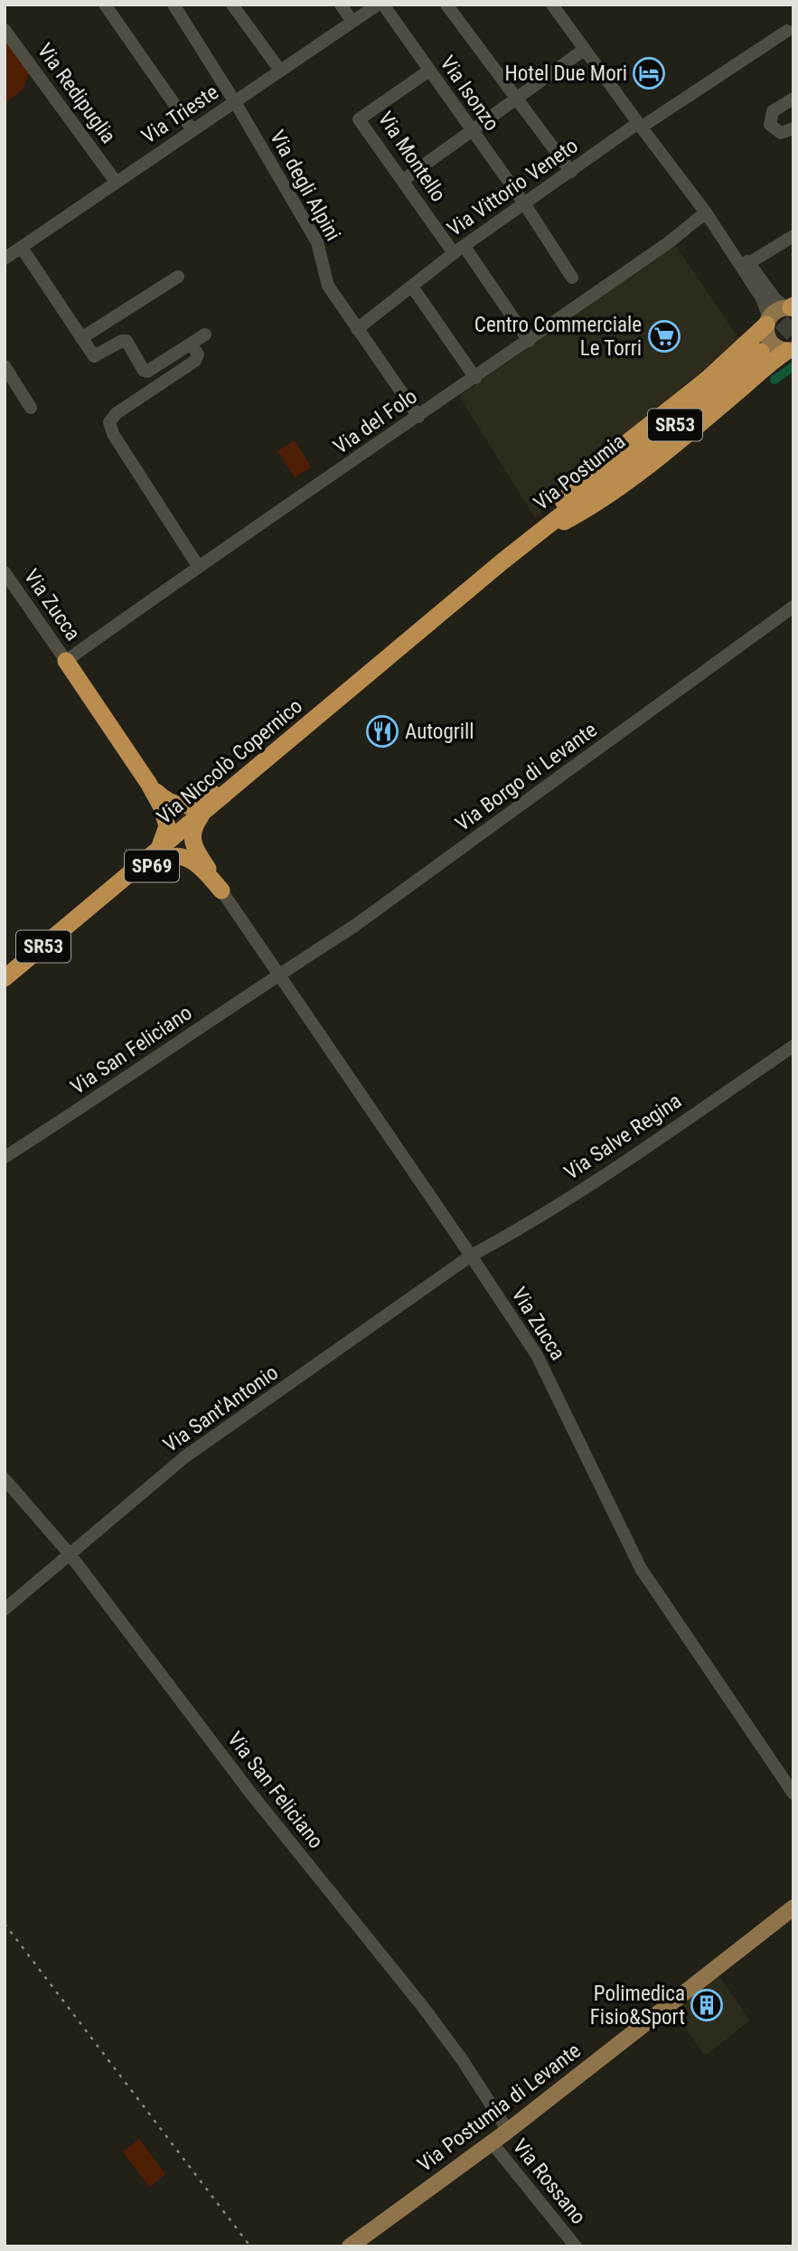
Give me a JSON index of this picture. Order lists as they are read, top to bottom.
{
  "streets": {
    "highway": [
      "SR53",
      "Via Postumia",
      "Via Niccolò Copernico",
      "SP69"
    ],
    "main road": ["Via Postumia di Levante"],
    "street": [
      "Via Redipuglia",
      "Via Isonzo",
      "Via Trieste",
      "Via Montello",
      "Via degli Alpini",
      "Via Vittorio Veneto",
      "Via del Folo",
      "Via Zucca",
      "Via Borgo di Levante",
      "Via San Feliciano",
      "Via Salve Regina",
      "Via Sant'Antonio",
      "Via Rossano"
    ]
  },
  "crossings": [
    ["Via Redipuglia", "Via Trieste"],
    ["Via Isonzo", "Via Trieste"],
    ["Via Isonzo", "Via Montello"],
    ["Via Isonzo", "Via Vittorio Veneto"],
    ["Via Trieste", "Via degli Alpini"],
    ["Via Montello", "Via Vittorio Veneto"],
    ["Via Montello", "Via del Folo"],
    ["Via degli Alpini", "Via Vittorio Veneto"],
    ["Via degli Alpini", "Via del Folo"],
    ["Via del Folo", "Via Zucca"],
    ["Via del Folo", "SP69"],
    ["Via Postumia", "Via Niccolò Copernico"],
    ["Via Zucca", "Via Borgo di Levante"],
    ["Via Zucca", "SP69"],
    ["Via Zucca", "Via San Feliciano"],
    ["Via Zucca", "Via Salve Regina"],
    ["Via Zucca", "Via Sant'Antonio"],
    ["Via Niccolò Copernico", "SP69"],
    ["Via Borgo di Levante", "Via San Feliciano"],
    ["Via San Feliciano", "Via Sant'Antonio"],
    ["Via San Feliciano", "Via Postumia di Levante"],
    ["Via Salve Regina", "Via Sant'Antonio"],
    ["Via Postumia di Levante", "Via Rossano"]
  ],
  "places": {
    "hotel": ["Hotel Due Mori"],
    "supermarket": ["Centro Commerciale Le Torri"],
    "restaurant": ["Autogrill"],
    "building": ["Polimedica Fisio&Sport"]
  }
}
